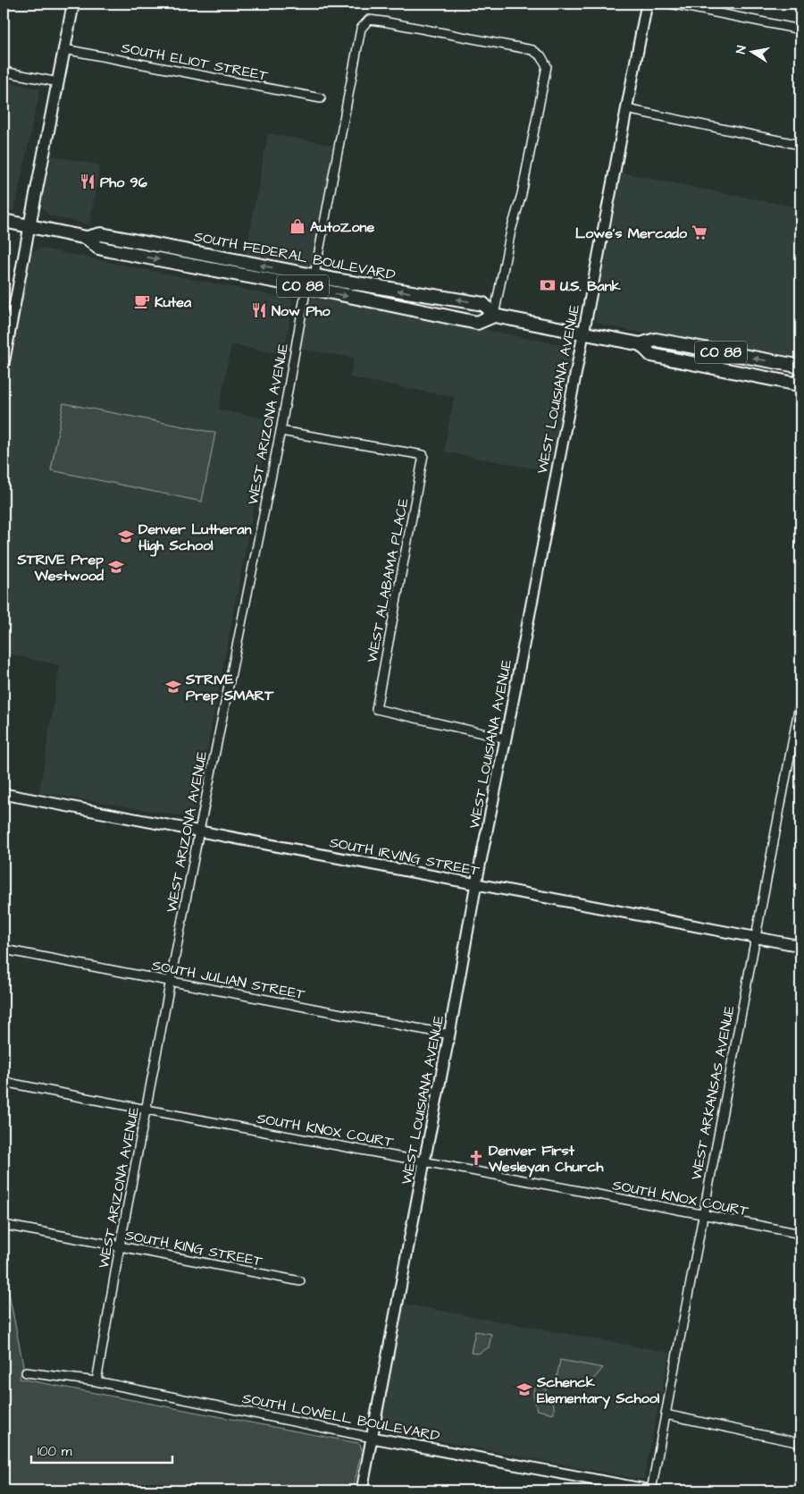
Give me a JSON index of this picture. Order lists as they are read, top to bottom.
{
  "streets": {
    "main road": ["SOUTH FEDERAL BOULEVARD", "CO 88"],
    "street": [
      "SOUTH ELIOT STREET",
      "WEST LOUISIANA AVENUE",
      "WEST ARIZONA AVENUE",
      "WEST ALABAMA PLACE",
      "SOUTH IRVING STREET",
      "SOUTH JULIAN STREET",
      "WEST ARKANSAS AVENUE",
      "SOUTH KNOX COURT",
      "SOUTH KING STREET",
      "SOUTH LOWELL BOULEVARD"
    ]
  },
  "crossings": [
    ["SOUTH FEDERAL BOULEVARD", "WEST LOUISIANA AVENUE"],
    ["SOUTH FEDERAL BOULEVARD", "WEST ARIZONA AVENUE"],
    ["WEST LOUISIANA AVENUE", "WEST ALABAMA PLACE"],
    ["WEST LOUISIANA AVENUE", "SOUTH IRVING STREET"],
    ["WEST LOUISIANA AVENUE", "SOUTH JULIAN STREET"],
    ["WEST LOUISIANA AVENUE", "SOUTH KNOX COURT"],
    ["WEST LOUISIANA AVENUE", "SOUTH LOWELL BOULEVARD"],
    ["WEST ARIZONA AVENUE", "WEST ALABAMA PLACE"],
    ["WEST ARIZONA AVENUE", "SOUTH IRVING STREET"],
    ["WEST ARIZONA AVENUE", "SOUTH JULIAN STREET"],
    ["WEST ARIZONA AVENUE", "SOUTH KNOX COURT"],
    ["WEST ARIZONA AVENUE", "SOUTH KING STREET"],
    ["WEST ARIZONA AVENUE", "SOUTH LOWELL BOULEVARD"],
    ["SOUTH IRVING STREET", "WEST ARKANSAS AVENUE"],
    ["WEST ARKANSAS AVENUE", "SOUTH KNOX COURT"],
    ["WEST ARKANSAS AVENUE", "SOUTH LOWELL BOULEVARD"]
  ],
  "places": {
    "restaurant": ["Pho 96", "Now Pho"],
    "shop": ["AutoZone"],
    "supermarket": ["Lowe's Mercado"],
    "bank": ["U.S. Bank"],
    "cafe": ["Kutea"],
    "school or university": [
      "Denver Lutheran High School",
      "STRIVE Prep Westwood",
      "STRIVE Prep SMART",
      "Schenck Elementary School"
    ],
    "church": ["Denver First Wesleyan Church"]
  },
  "scale_bar": "100 m",
  "north": "left"
}
